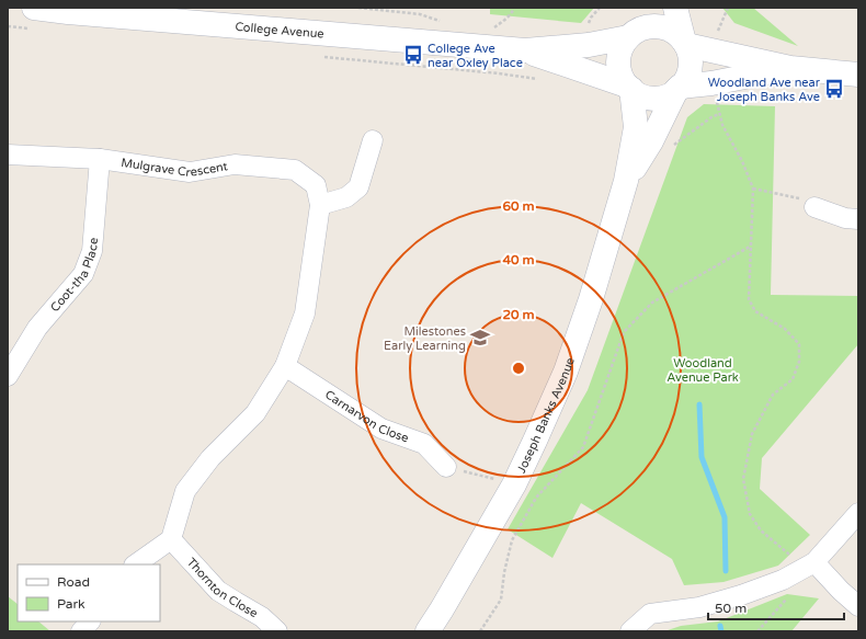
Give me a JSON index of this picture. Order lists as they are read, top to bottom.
{
  "streets": {
    "street": [
      "College Avenue",
      "Mulgrave Crescent",
      "Coot-tha Place",
      "Joseph Banks Avenue",
      "Carnarvon Close",
      "Thornton Close"
    ]
  },
  "crossings": [
    ["College Avenue", "Joseph Banks Avenue"],
    ["Mulgrave Crescent", "Coot-tha Place"],
    ["Mulgrave Crescent", "Carnarvon Close"],
    ["Mulgrave Crescent", "Thornton Close"]
  ],
  "parks": ["Woodland Avenue Park"],
  "places": {
    "bus stop": ["College Ave near Oxley Place", "Woodland Ave near Joseph Banks Ave"],
    "school or university": ["Milestones Early Learning"]
  },
  "legend": ["Road", "Park"],
  "scale_bar": "50 m",
  "rings": ["60 m", "40 m", "20 m"]
}
